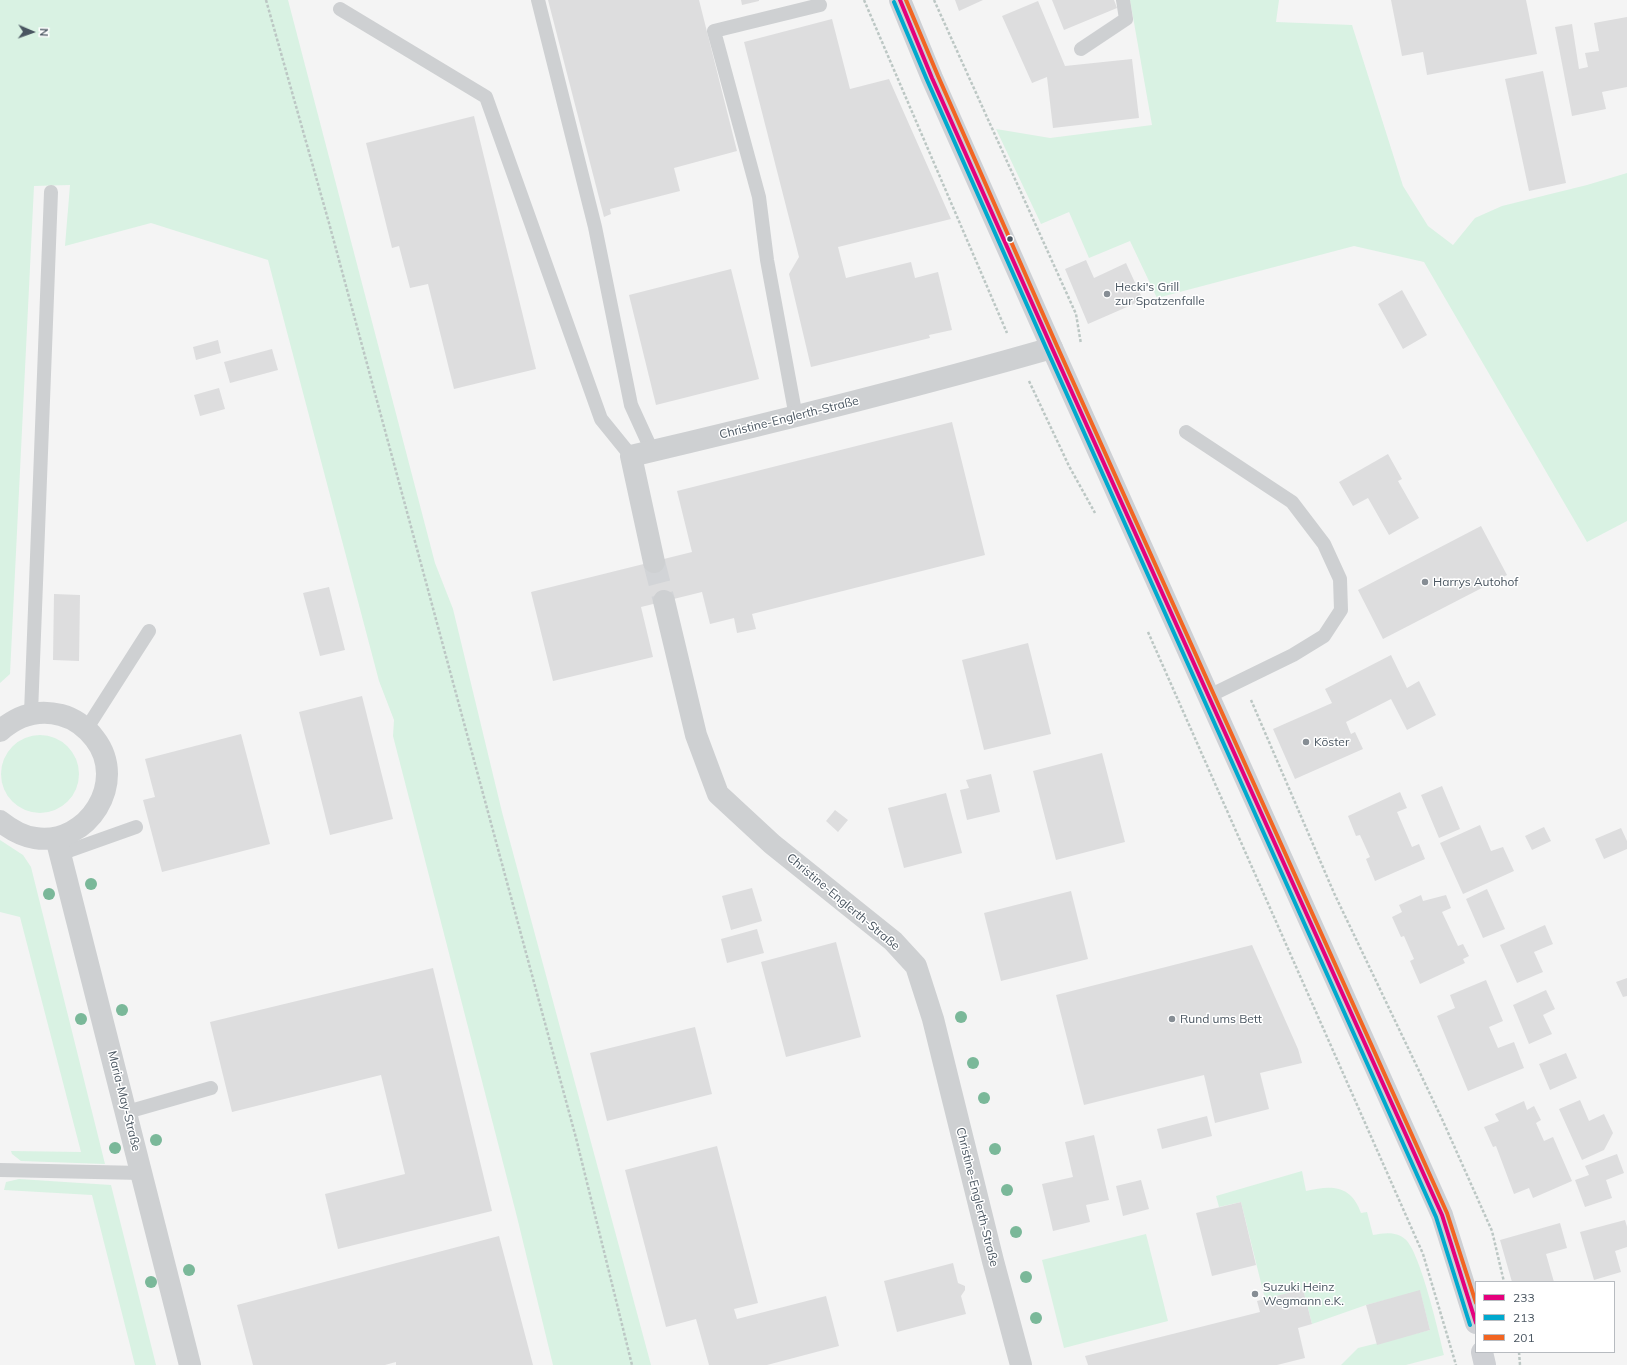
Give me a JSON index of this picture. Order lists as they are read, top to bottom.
{
  "streets": {
    "street": ["Christine-Englerth-Straße", "Maria-May-Straße"]
  },
  "places": [
    "Hecki's Grill zur Spatzenfalle",
    "Harrys Autohof",
    "Köster",
    "Rund ums Bett",
    "Suzuki Heinz Wegmann e.K."
  ],
  "lines": ["transit line 233", "transit line 201", "transit line 213"],
  "legend": ["233", "213", "201"],
  "north": "right"
}
